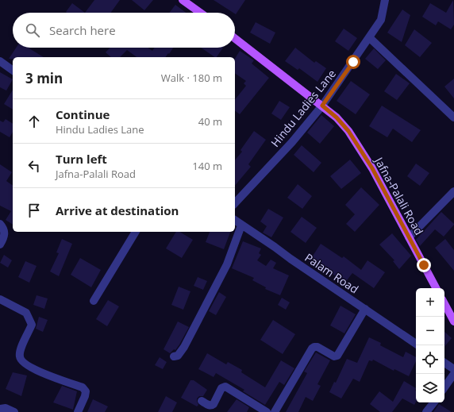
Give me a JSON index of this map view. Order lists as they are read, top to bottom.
{
  "streets": {
    "main road": ["Jafna-Palali Road"],
    "street": ["Hindu Ladies Lane", "Palam Road"]
  },
  "crossings": [
    ["Hindu Ladies Lane", "Jafna-Palali Road"]
  ],
  "page": {
    "search": "Search here",
    "heading": ["3 min", "Walk · 180 m"],
    "list": [
      ["Continue", "Hindu Ladies Lane", "40 m"],
      ["Turn left", "Jafna-Palali Road", "140 m"],
      "Arrive at destination"
    ],
    "map_buttons": ["+", "−"]
  }
}
